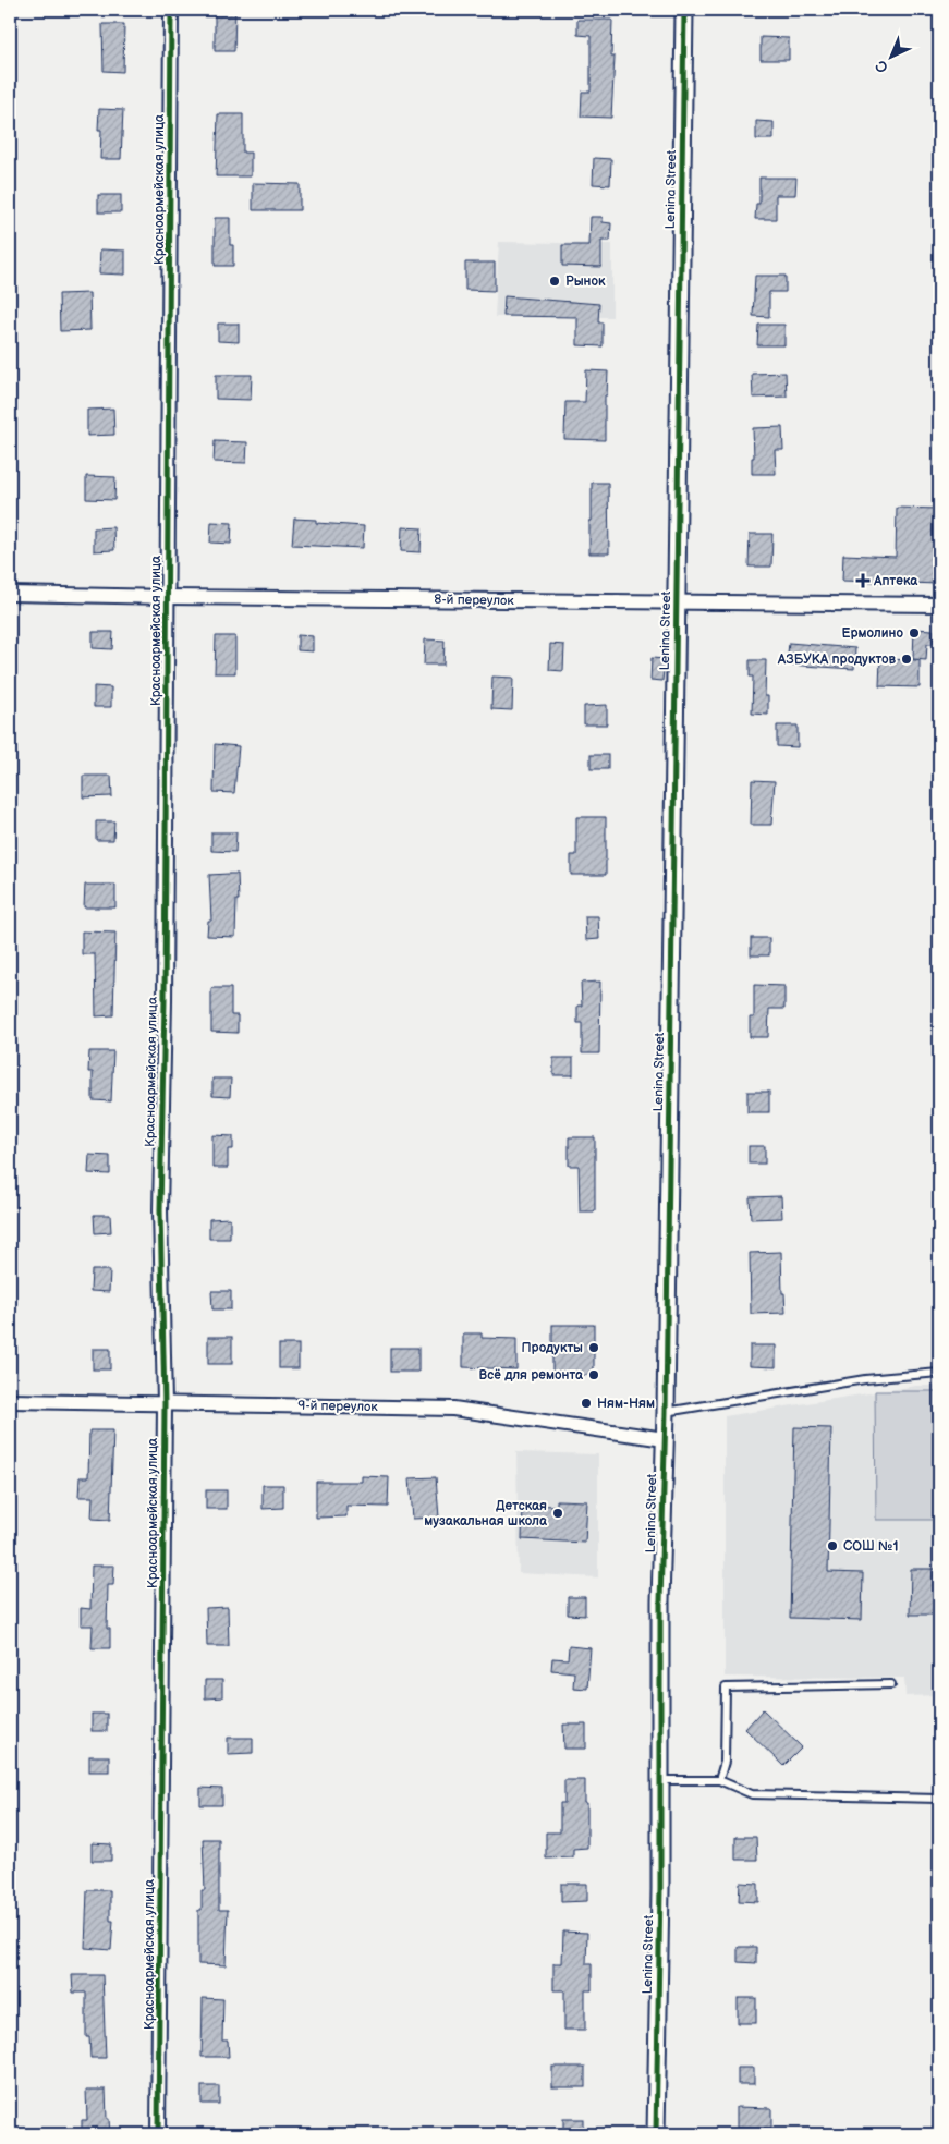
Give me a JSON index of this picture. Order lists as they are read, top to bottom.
{
  "streets": {
    "street": [
      "Красноармейская улица",
      "Lenina Street",
      "8-й переулок",
      "9-й переулок"
    ]
  },
  "crossings": [
    ["Красноармейская улица", "8-й переулок"],
    ["Красноармейская улица", "9-й переулок"],
    ["Lenina Street", "8-й переулок"],
    ["Lenina Street", "9-й переулок"]
  ],
  "places": {
    "other": [
      "Рынок",
      "Ермолино",
      "АЗБУКА продуктов",
      "Продукты",
      "Всё для ремонта",
      "Ням-Ням",
      "Детская музакальная школа",
      "СОШ №1"
    ],
    "health": ["Аптека"]
  },
  "north": "bottom left"
}
